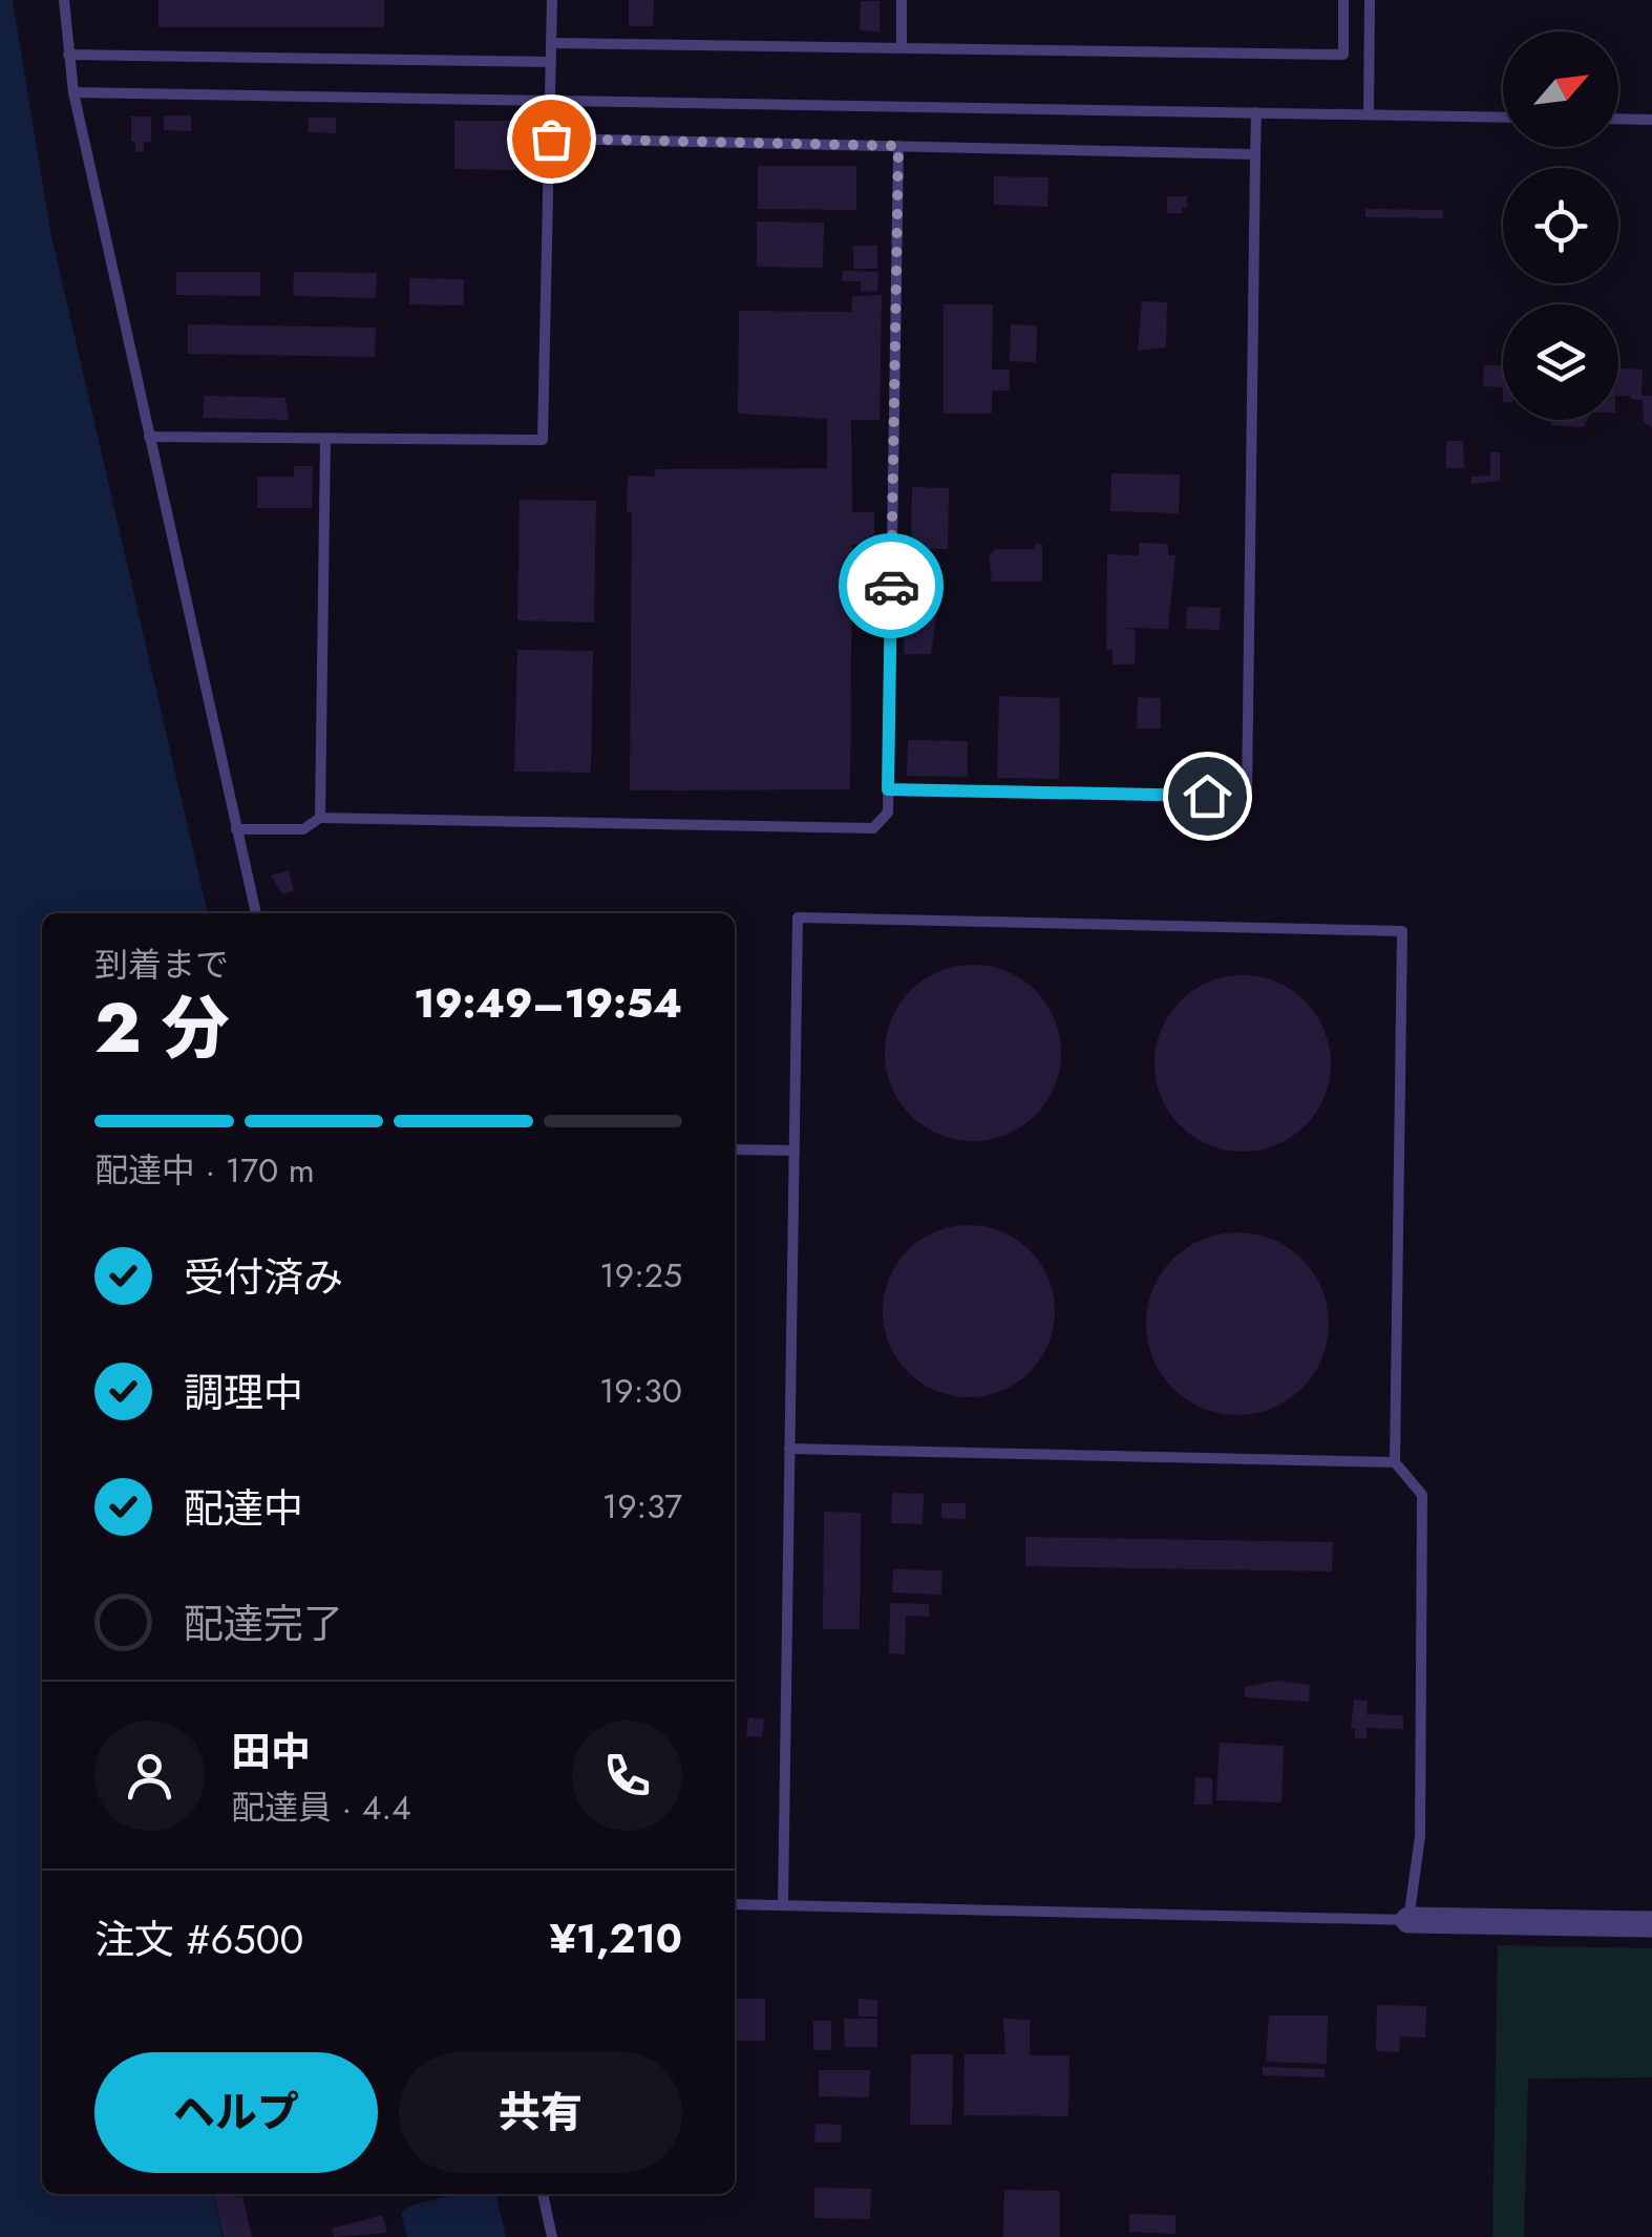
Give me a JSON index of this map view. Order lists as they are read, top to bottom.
{
  "north": "top right",
  "page": {
    "heading": ["2 分", "到着まで", "19:49–19:54"],
    "panel": [
      "田中",
      "配達員 · 4.4",
      "注文 #6500",
      "¥1,210"
    ],
    "bar": "配達中 · 170 m",
    "list": [
      ["受付済み", "19:25"],
      ["調理中", "19:30"],
      ["配達中", "19:37"],
      "配達完了"
    ],
    "buttons": ["ヘルプ", "共有"]
  }
}
